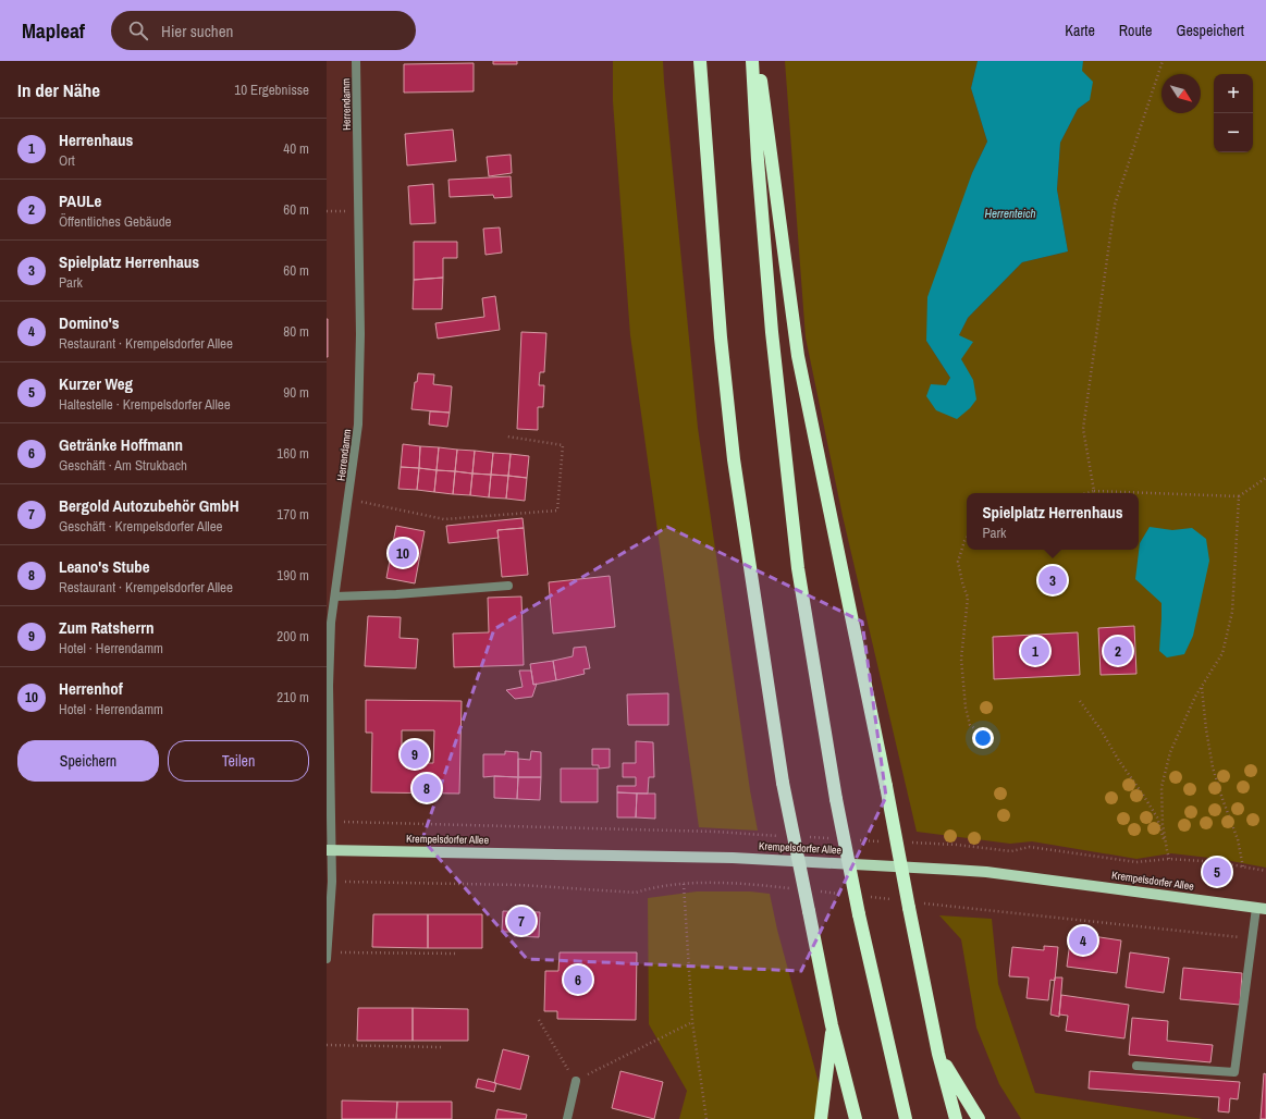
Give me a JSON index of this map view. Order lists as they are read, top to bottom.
{
  "streets": {
    "main road": ["Krempelsdorfer Allee"],
    "street": ["Herrendamm"]
  },
  "crossings": [
    ["Herrendamm", "Krempelsdorfer Allee"]
  ],
  "water": ["Herrenteich"],
  "north": "bottom right",
  "page": {
    "header": "Mapleaf",
    "search": "Hier suchen",
    "nav": ["Karte", "Route", "Gespeichert"],
    "heading": ["In der Nähe", "10 Ergebnisse"],
    "map_buttons": ["+", "−"],
    "list": [
      {
        "mark": "1",
        "name": "Herrenhaus",
        "note": "Ort",
        "value": "40 m"
      },
      {
        "mark": "2",
        "name": "PAULe",
        "note": "Öffentliches Gebäude",
        "value": "60 m"
      },
      {
        "mark": "3",
        "name": "Spielplatz Herrenhaus",
        "note": "Park",
        "value": "60 m"
      },
      {
        "mark": "4",
        "name": "Domino's",
        "note": "Restaurant · Krempelsdorfer Allee",
        "value": "80 m"
      },
      {
        "mark": "5",
        "name": "Kurzer Weg",
        "note": "Haltestelle · Krempelsdorfer Allee",
        "value": "90 m"
      },
      {
        "mark": "6",
        "name": "Getränke Hoffmann",
        "note": "Geschäft · Am Strukbach",
        "value": "160 m"
      },
      {
        "mark": "7",
        "name": "Bergold Autozubehör GmbH",
        "note": "Geschäft · Krempelsdorfer Allee",
        "value": "170 m"
      },
      {
        "mark": "8",
        "name": "Leano's Stube",
        "note": "Restaurant · Krempelsdorfer Allee",
        "value": "190 m"
      },
      {
        "mark": "9",
        "name": "Zum Ratsherrn",
        "note": "Hotel · Herrendamm",
        "value": "200 m"
      },
      {
        "mark": "10",
        "name": "Herrenhof",
        "note": "Hotel · Herrendamm",
        "value": "210 m"
      }
    ],
    "popup": ["Spielplatz Herrenhaus", "Park"],
    "pins": [
      "10",
      "3",
      "1",
      "2",
      "9",
      "8",
      "5",
      "7",
      "4",
      "6"
    ],
    "buttons": ["Speichern", "Teilen"]
  }
}
